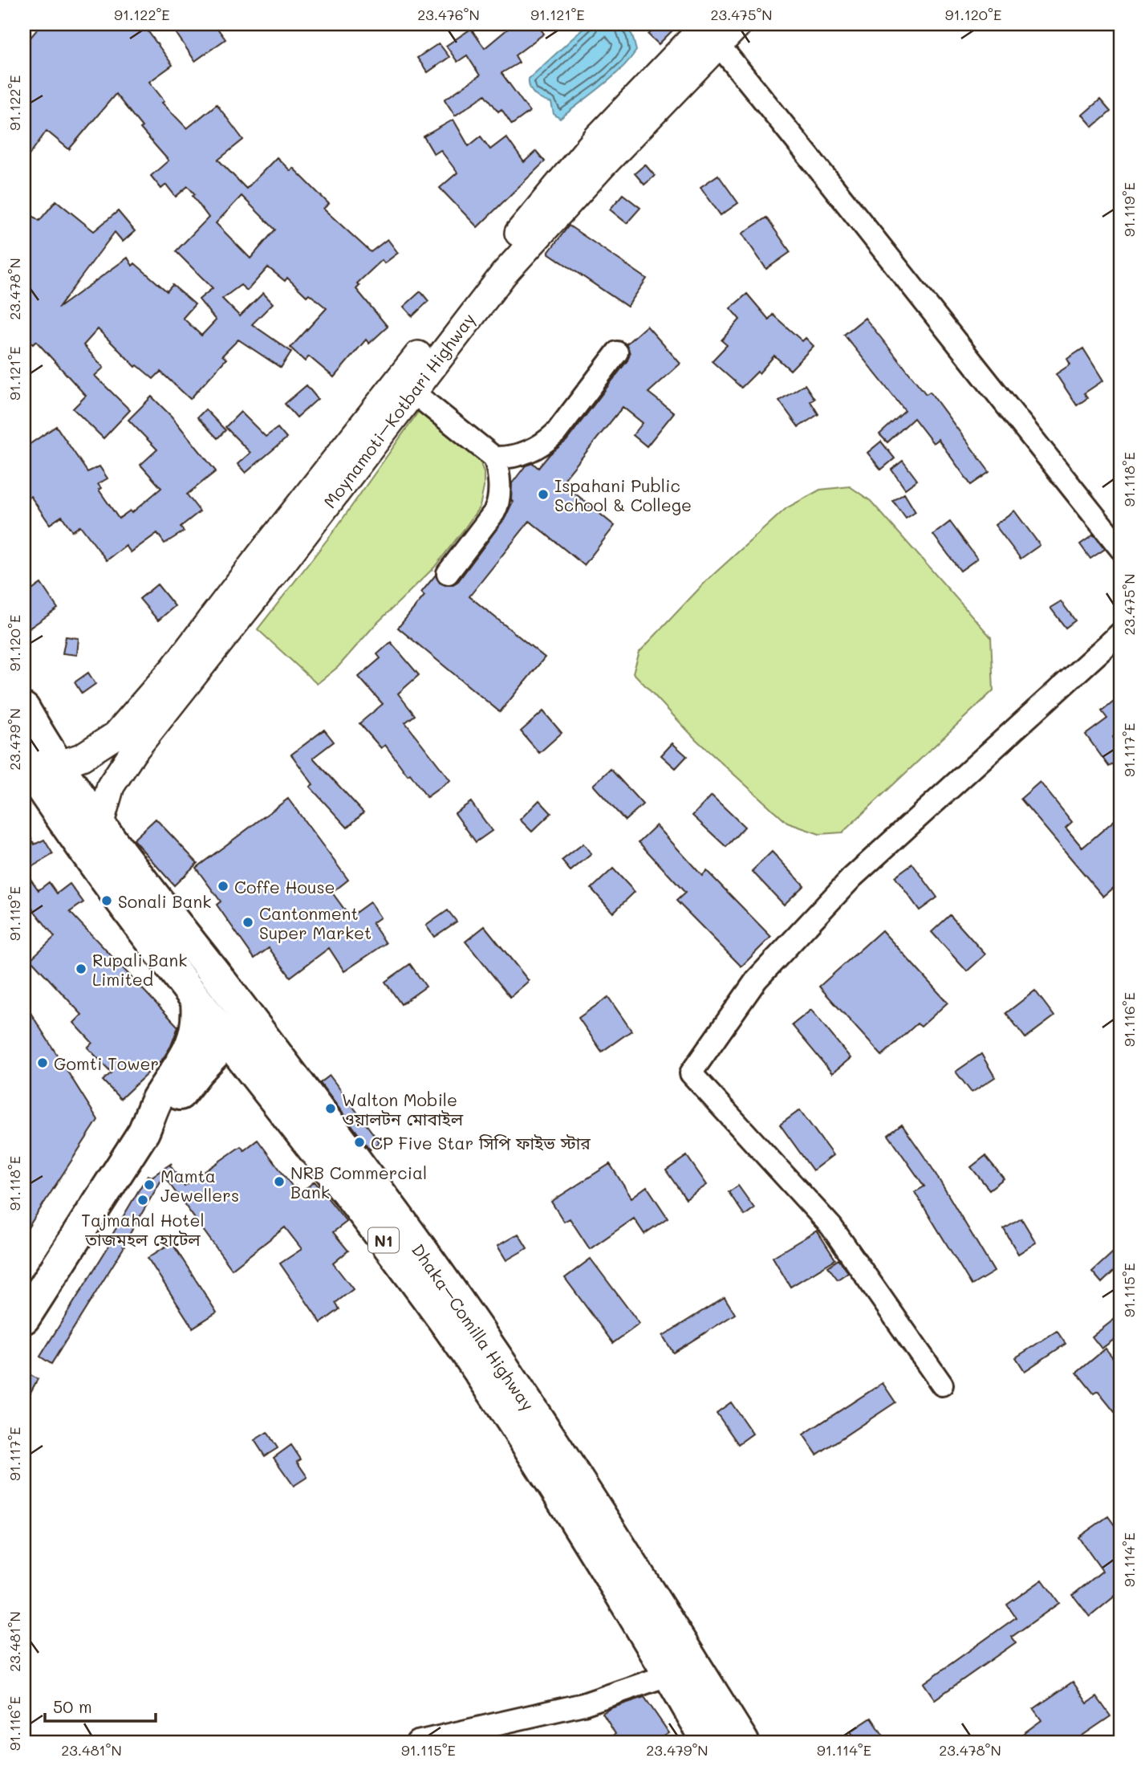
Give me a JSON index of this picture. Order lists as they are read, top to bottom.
{
  "streets": {
    "highway": ["N1", "Dhaka–Comilla Highway"],
    "main road": ["Moynamoti–Kotbari Highway"]
  },
  "crossings": [
    ["Moynamoti–Kotbari Highway", "Dhaka–Comilla Highway"]
  ],
  "places": [
    "Ispahani Public School & College",
    "Coffe House",
    "Sonali Bank",
    "Cantonment Super Market",
    "Rupali Bank Limited",
    "Gomti Tower",
    "Walton Mobile ওয়ালটন মোবাইল",
    "CP Five Star সিপি ফাইভ স্টার",
    "NRB Commercial Bank",
    "Mamta Jewellers",
    "Tajmahal Hotel তাজমহল হোটেল"
  ],
  "scale_bar": "50 m",
  "coordinates": [
    "91.122°E",
    "23.476°N",
    "91.121°E",
    "23.475°N",
    "91.120°E",
    "91.119°E",
    "23.478°N",
    "91.118°E",
    "23.479°N",
    "91.117°E",
    "91.116°E",
    "91.115°E",
    "91.114°E",
    "23.481°N"
  ]
}
